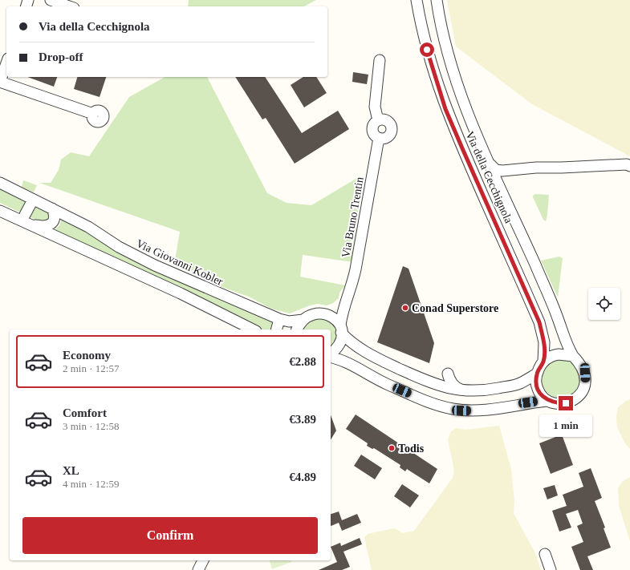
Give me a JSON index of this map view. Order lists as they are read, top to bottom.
{
  "streets": {
    "street": ["Via della Cecchignola", "Via Bruno Trentin", "Via Giovanni Kobler"]
  },
  "crossings": [
    ["Via Bruno Trentin", "Via Giovanni Kobler"]
  ],
  "places": ["Conad Superstore", "Todis"],
  "page": {
    "banner": ["Via della Cecchignola", "Drop-off"],
    "list": [
      {
        "name": "Economy",
        "note": "2 min · 12:57",
        "value": "€2.88"
      },
      {
        "name": "Comfort",
        "note": "3 min · 12:58",
        "value": "€3.89"
      },
      {
        "name": "XL",
        "note": "4 min · 12:59",
        "value": "€4.89"
      }
    ],
    "bubble": "1 min",
    "buttons": "Confirm"
  }
}
